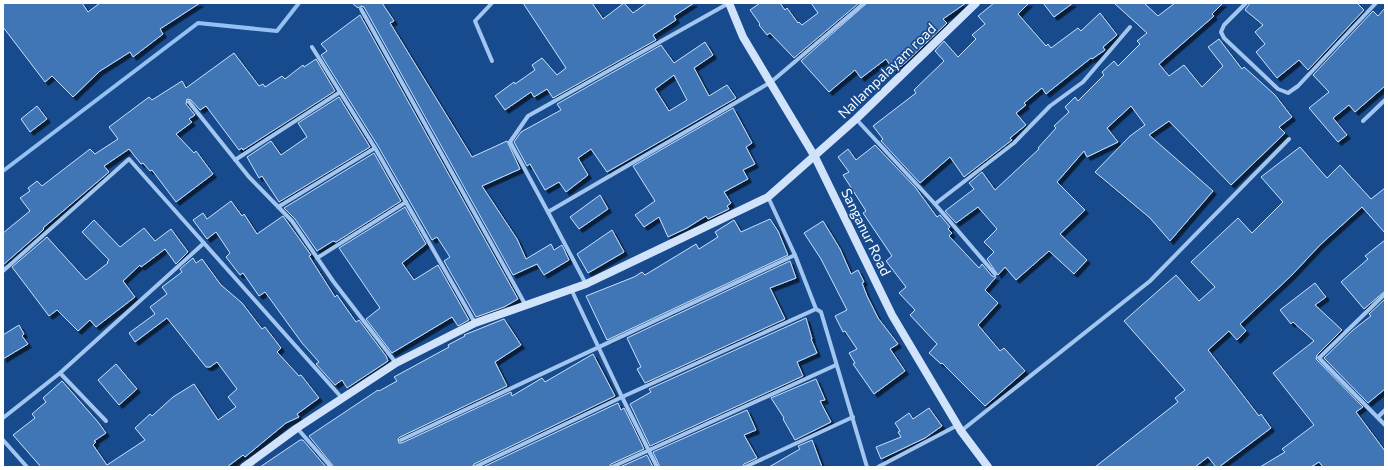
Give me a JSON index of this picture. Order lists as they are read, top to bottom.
{
  "streets": {
    "street": ["Nallampalayam road", "Sanganur Road"]
  },
  "crossings": [
    ["Nallampalayam road", "Sanganur Road"]
  ]
}
